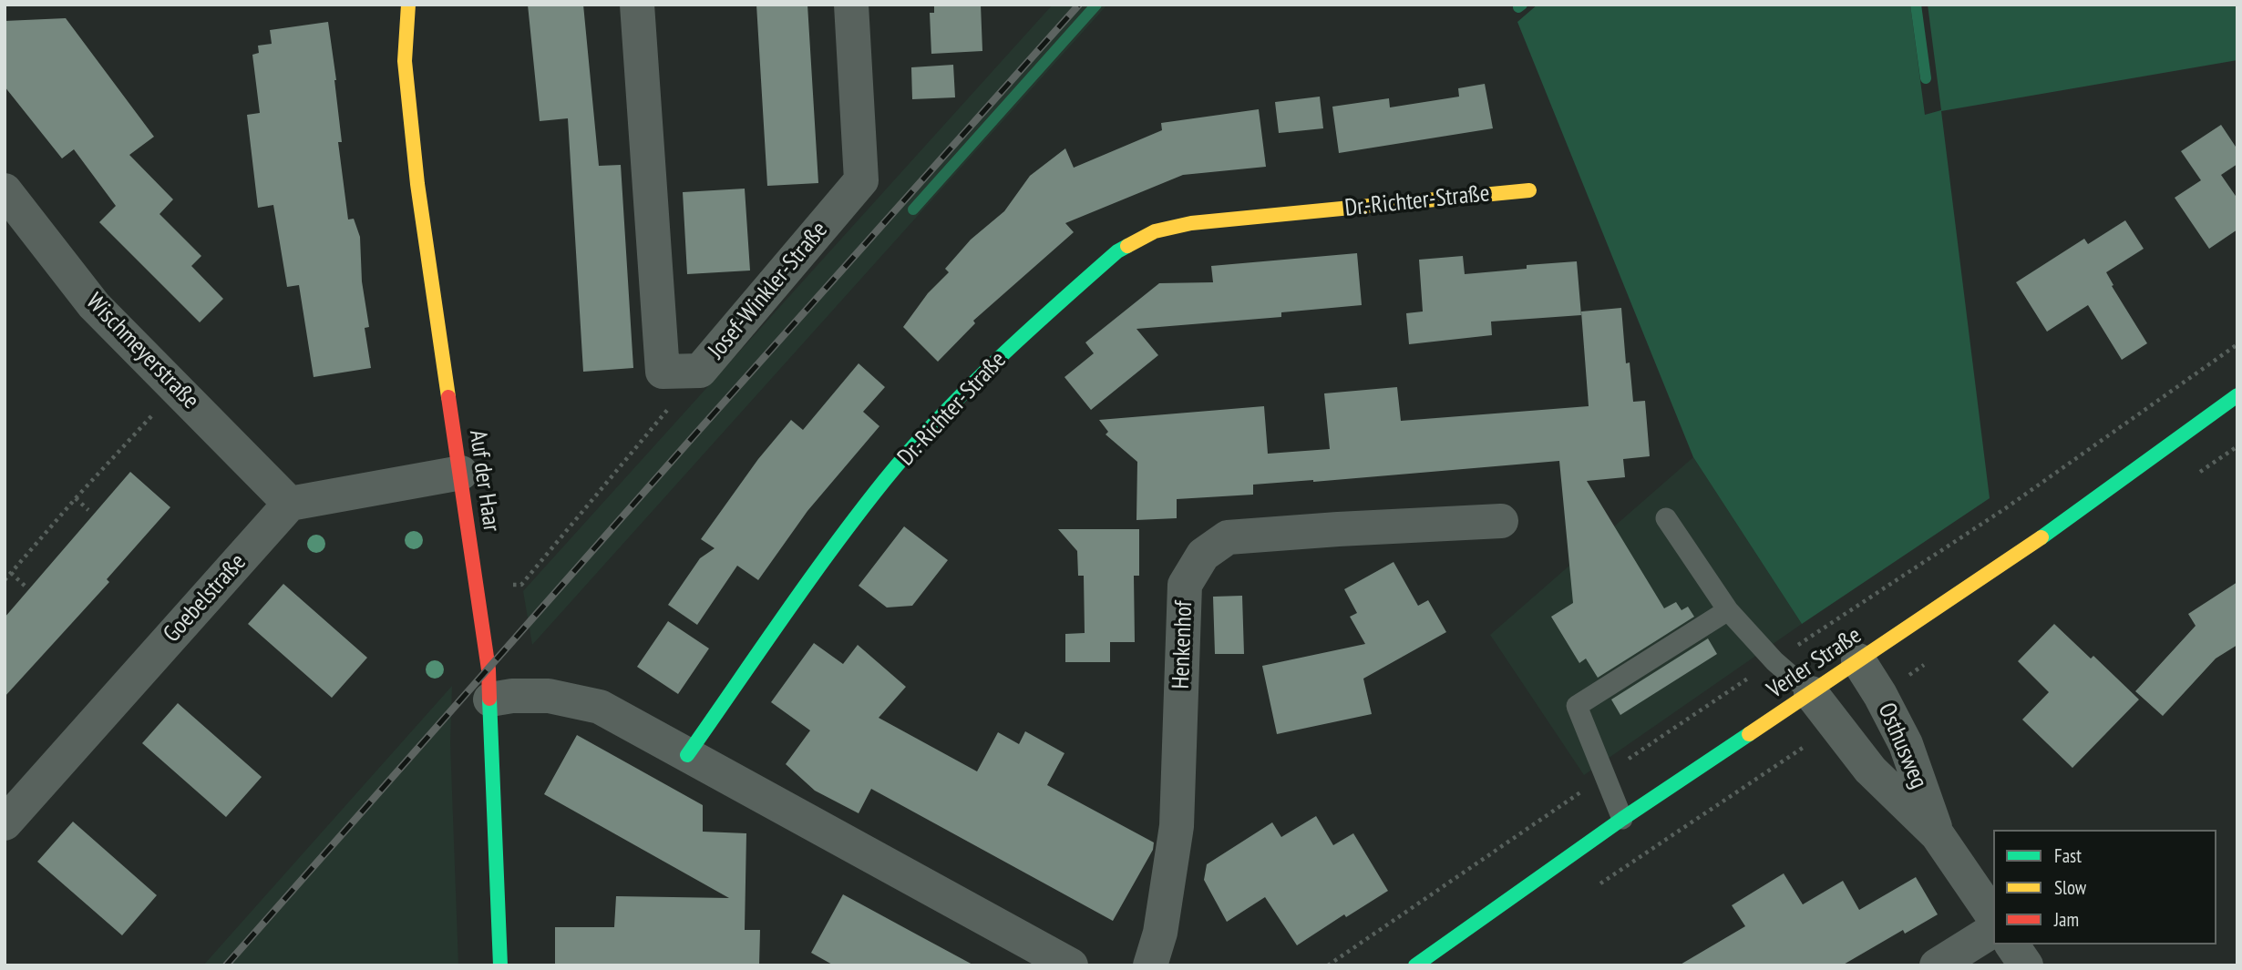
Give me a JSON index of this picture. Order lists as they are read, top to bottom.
{
  "streets": {
    "street": [
      "Dr.-Richter-Straße",
      "Josef-Winkler-Straße",
      "Wischmeyerstraße",
      "Auf der Haar",
      "Goebelstraße",
      "Henkenhof",
      "Verler Straße",
      "Osthusweg"
    ]
  },
  "crossings": [
    ["Wischmeyerstraße", "Goebelstraße"],
    ["Verler Straße", "Osthusweg"]
  ],
  "legend": ["Fast", "Slow", "Jam"]
}
